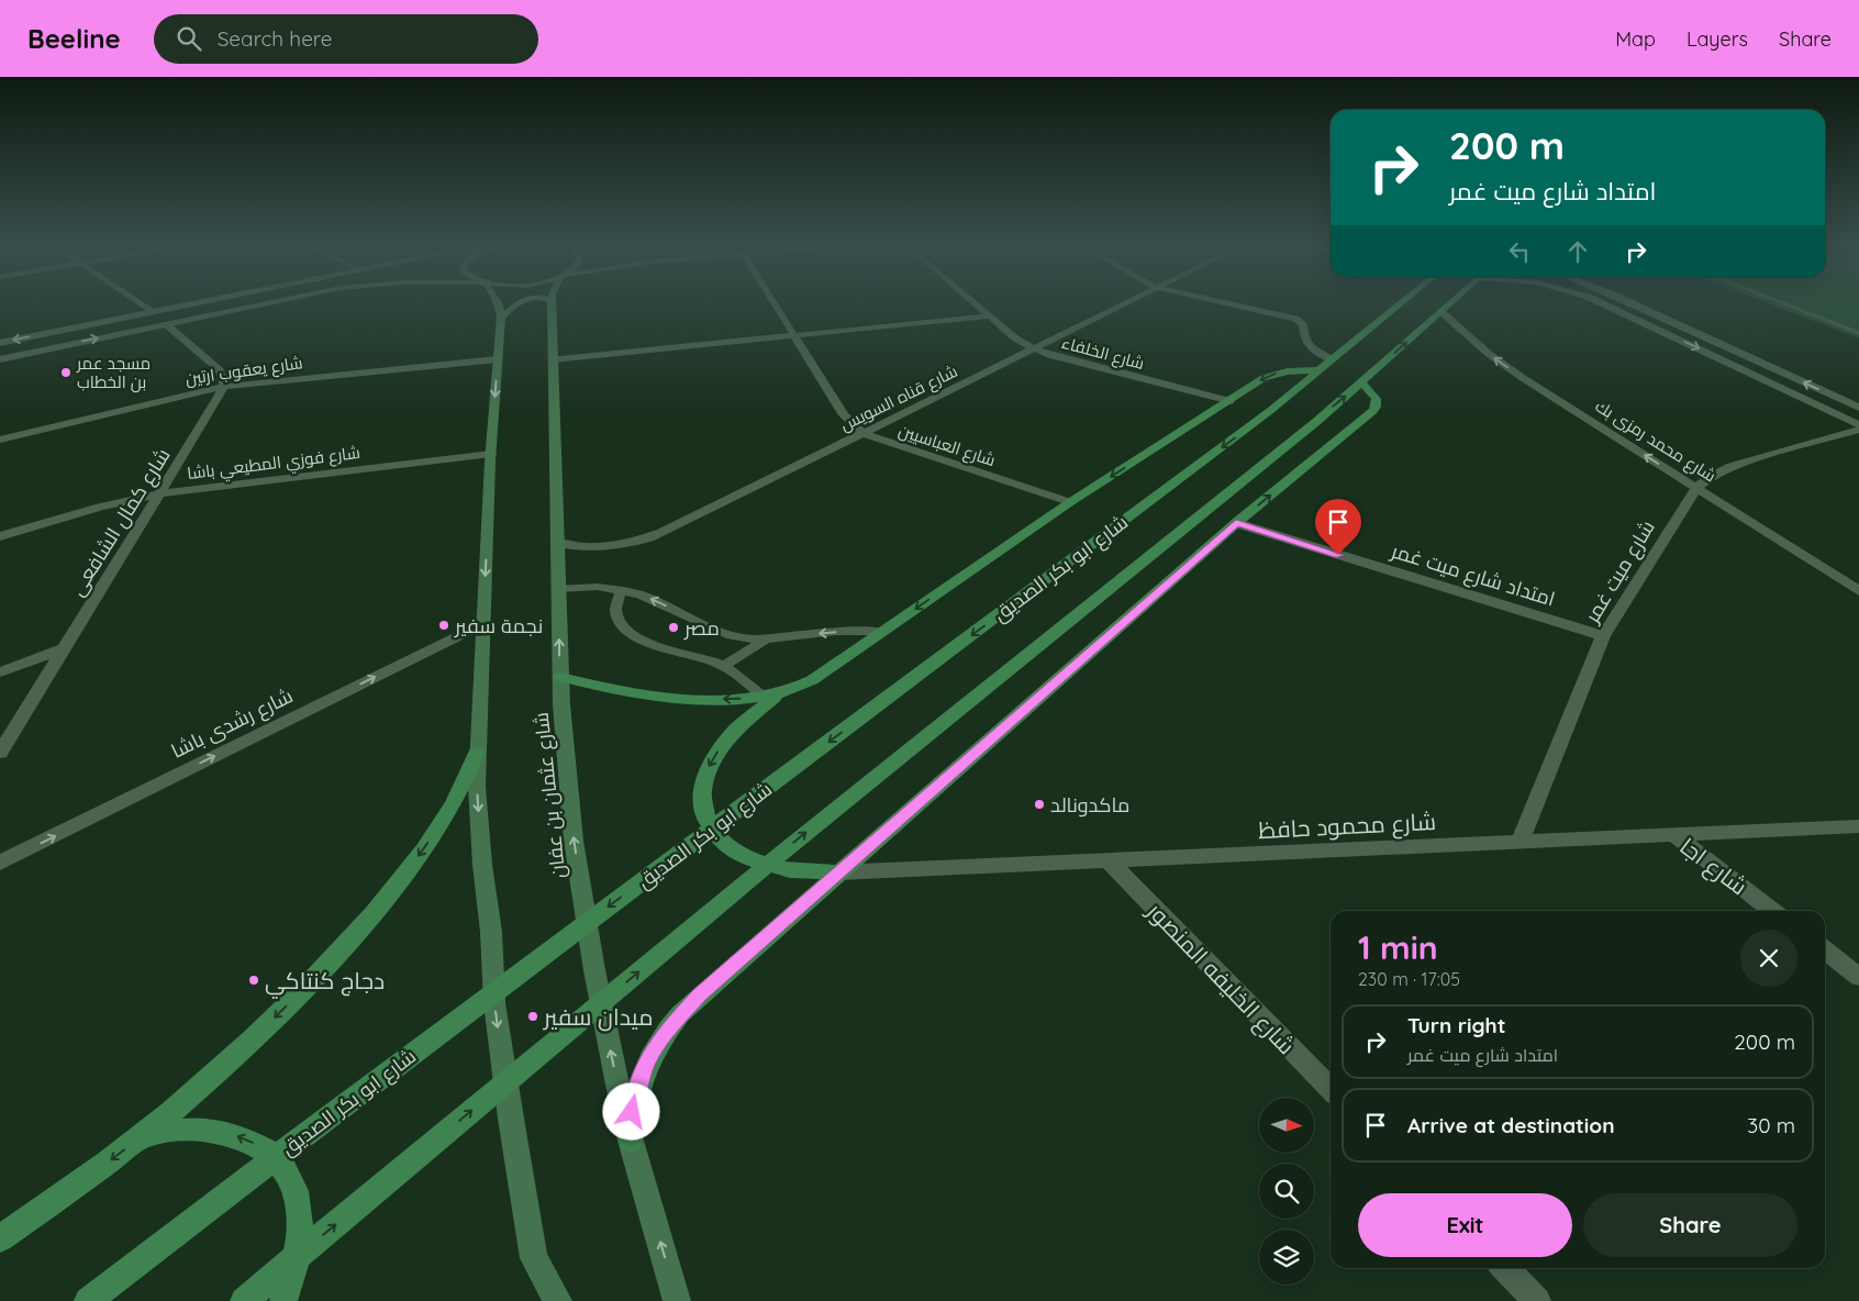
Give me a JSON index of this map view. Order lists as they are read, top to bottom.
{
  "streets": {
    "main road": ["شارع ابو بكر الصديق", "شارع عثمان بن عفان"],
    "street": [
      "شارع الخلفاء",
      "شارع يعقوب ارتين",
      "شارع قناه السويس",
      "شارع محمد رمزى بك",
      "شارع العباسيين",
      "شارع فوزي المطيعي باشا",
      "شارع كمال الشافعى",
      "شارع ميت غمر",
      "امتداد شارع ميت غمر",
      "شارع رشدى باشا",
      "شارع محمود حافظ",
      "شارع اجا",
      "شارع الخليفه المنصور"
    ]
  },
  "crossings": [
    ["شارع الخلفاء", "شارع قناه السويس"],
    ["شارع يعقوب ارتين", "شارع كمال الشافعى"],
    ["شارع قناه السويس", "شارع العباسيين"],
    ["شارع قناه السويس", "شارع عثمان بن عفان"],
    ["شارع محمد رمزى بك", "شارع ميت غمر"],
    ["شارع فوزي المطيعي باشا", "شارع كمال الشافعى"],
    ["شارع ميت غمر", "امتداد شارع ميت غمر"],
    ["شارع ميت غمر", "شارع محمود حافظ"],
    ["شارع محمود حافظ", "شارع اجا"],
    ["شارع محمود حافظ", "شارع الخليفه المنصور"]
  ],
  "one_way": ["شارع رشدى باشا"],
  "places": [
    "مسجد عمر بن الخطاب",
    "نجمة سفير",
    "مصر",
    "ماكدونالد",
    "دجاج كنتاكي",
    "ميدان سفير"
  ],
  "north": "right",
  "page": {
    "header": "Beeline",
    "search": "Search here",
    "nav": ["Map", "Layers", "Share"],
    "turn": ["200 m", "امتداد شارع ميت غمر"],
    "heading": ["1 min", "230 m · 17:05"],
    "list": [
      {
        "name": "Turn right",
        "note": "امتداد شارع ميت غمر",
        "value": "200 m"
      },
      {
        "name": "Arrive at destination",
        "value": "30 m"
      }
    ],
    "buttons": ["Exit", "Share"]
  }
}
